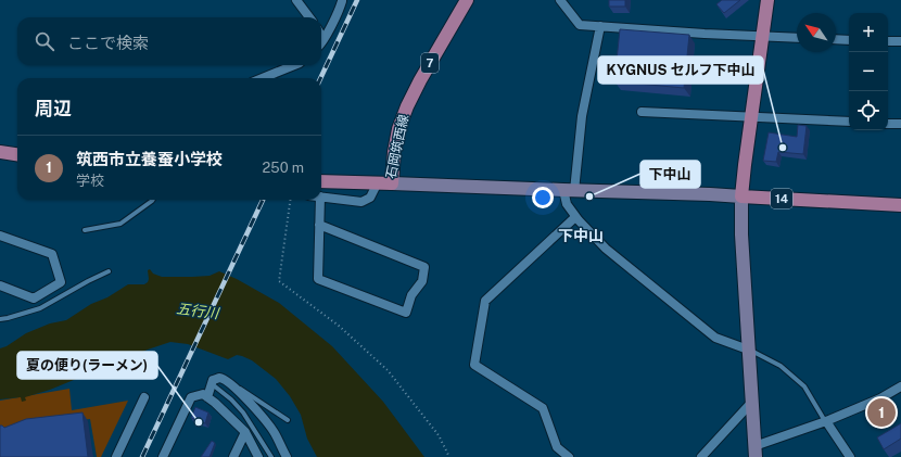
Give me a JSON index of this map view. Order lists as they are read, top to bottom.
{
  "streets": {
    "main road": ["7", "石岡筑西線", "14"]
  },
  "districts": ["下中山"],
  "water": ["五行川"],
  "places": ["KYGNUS セルフ下中山", "下中山", "夏の便り(ラーメン)"],
  "north": "top left",
  "page": {
    "map_buttons": ["+", "−"],
    "search": "ここで検索",
    "heading": "周辺",
    "list": [
      {
        "mark": "1",
        "name": "筑西市立養蚕小学校",
        "note": "学校",
        "value": "250 m"
      }
    ],
    "pins": "1"
  }
}
